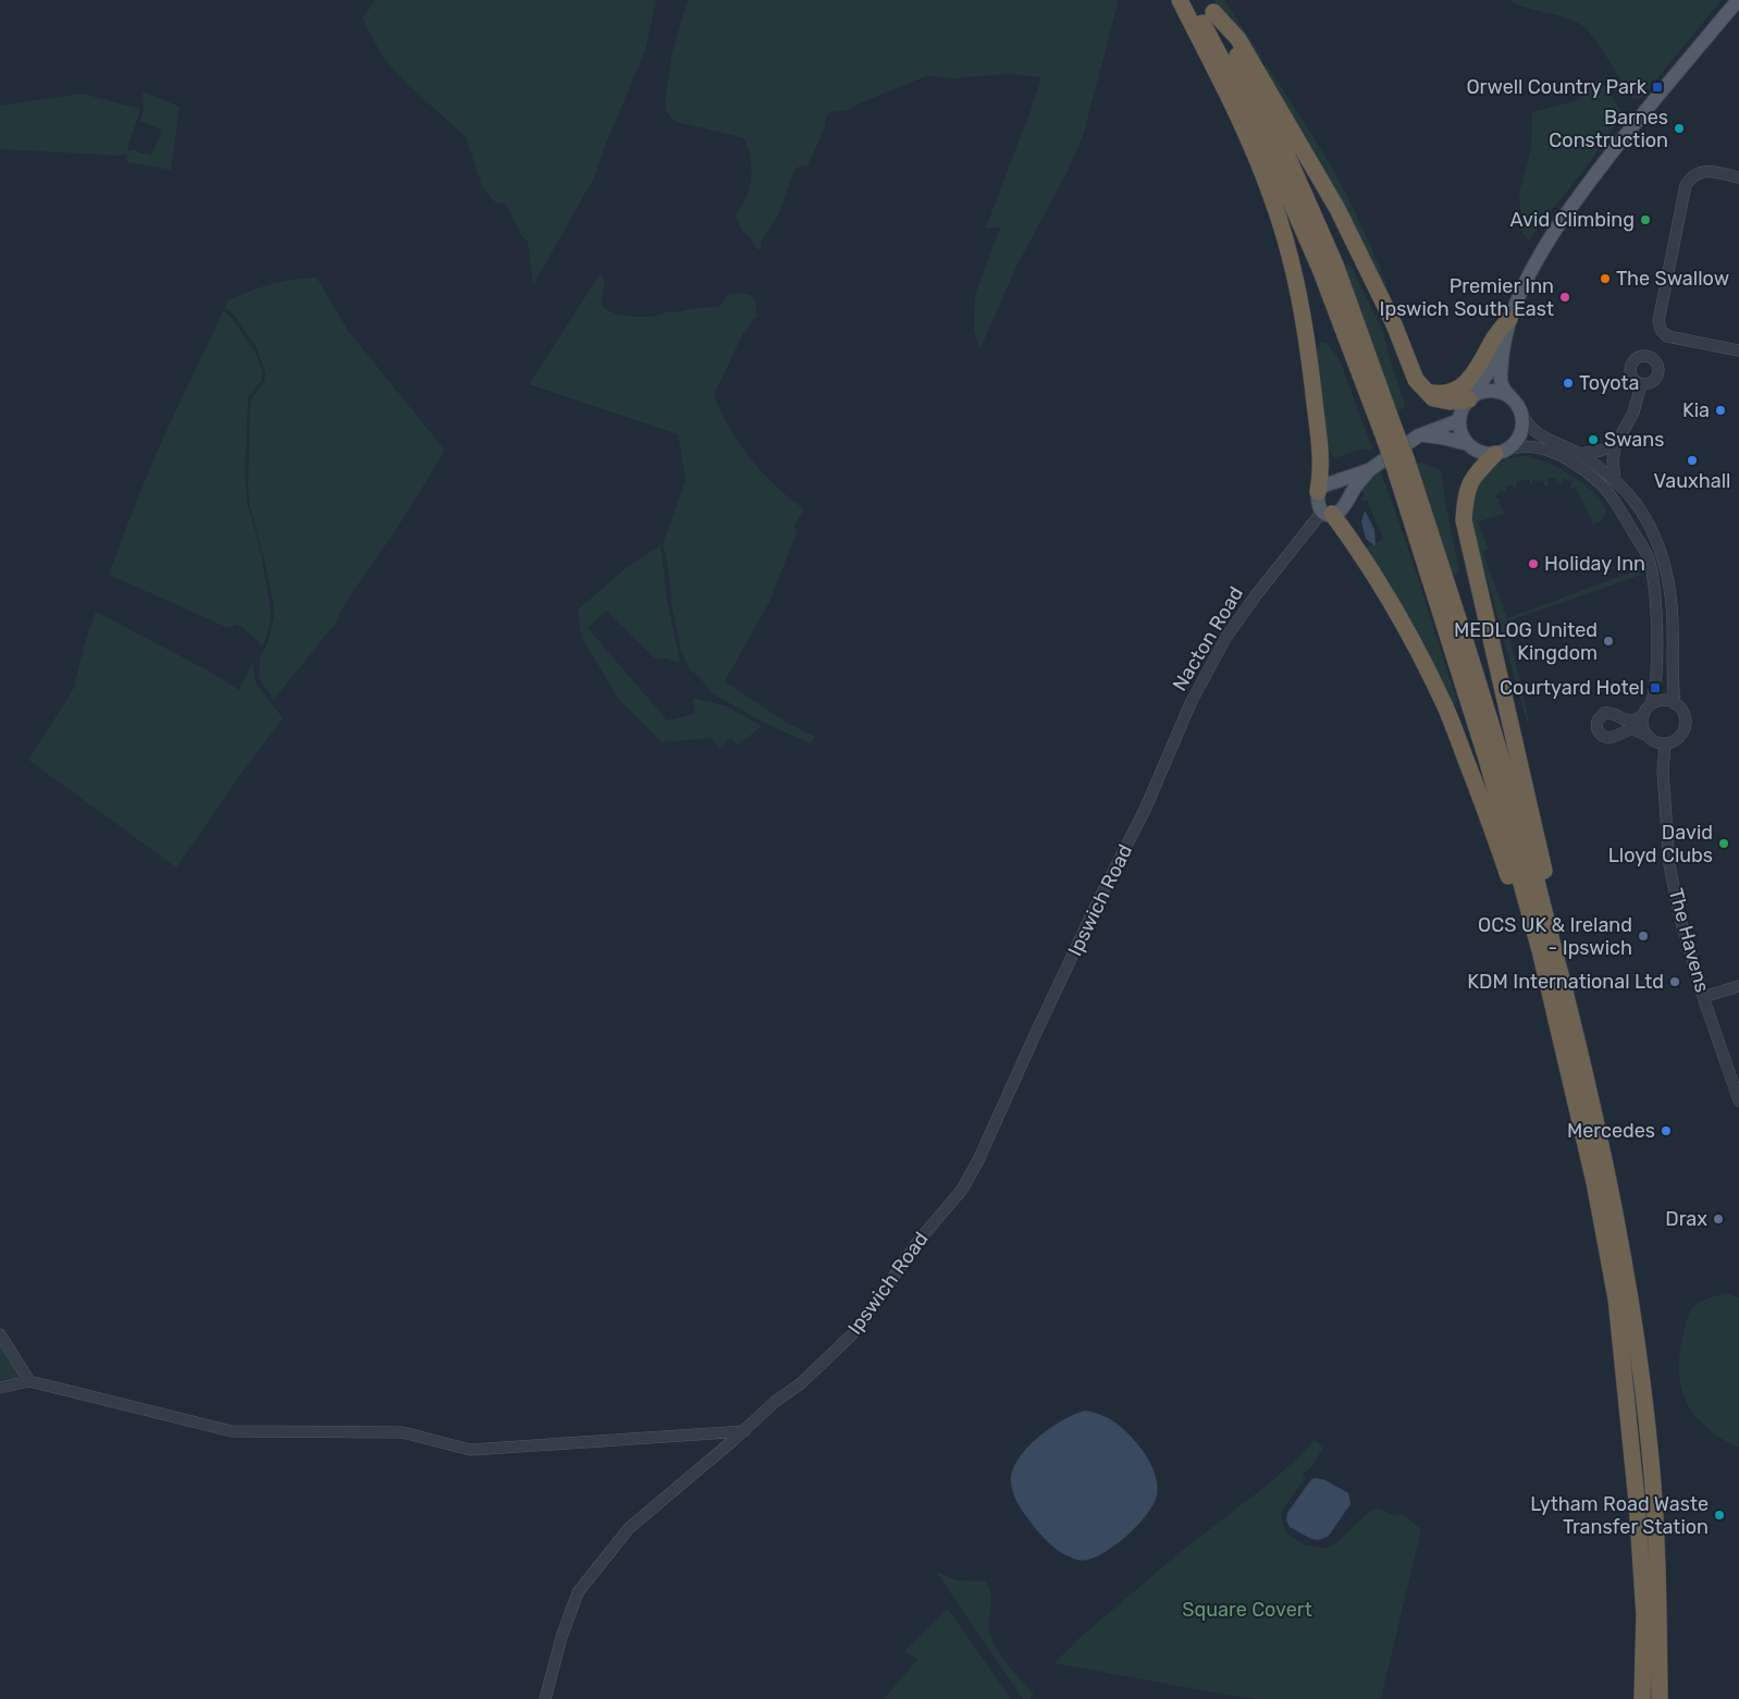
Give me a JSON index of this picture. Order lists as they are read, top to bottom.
{
  "streets": {
    "street": ["Nacton Road", "Ipswich Road", "The Havens"]
  },
  "crossings": [
    ["Nacton Road", "Ipswich Road"]
  ],
  "parks": ["Square Covert"],
  "places": {
    "transit": ["Orwell Country Park", "Courtyard Hotel"],
    "other": [
      "Barnes Construction",
      "Avid Climbing",
      "The Swallow",
      "Premier Inn Ipswich South East",
      "Toyota",
      "Kia",
      "Swans",
      "Vauxhall",
      "Holiday Inn",
      "MEDLOG United Kingdom",
      "David Lloyd Clubs",
      "OCS UK & Ireland - Ipswich",
      "KDM International Ltd",
      "Mercedes",
      "Drax",
      "Lytham Road Waste Transfer Station"
    ]
  }
}
